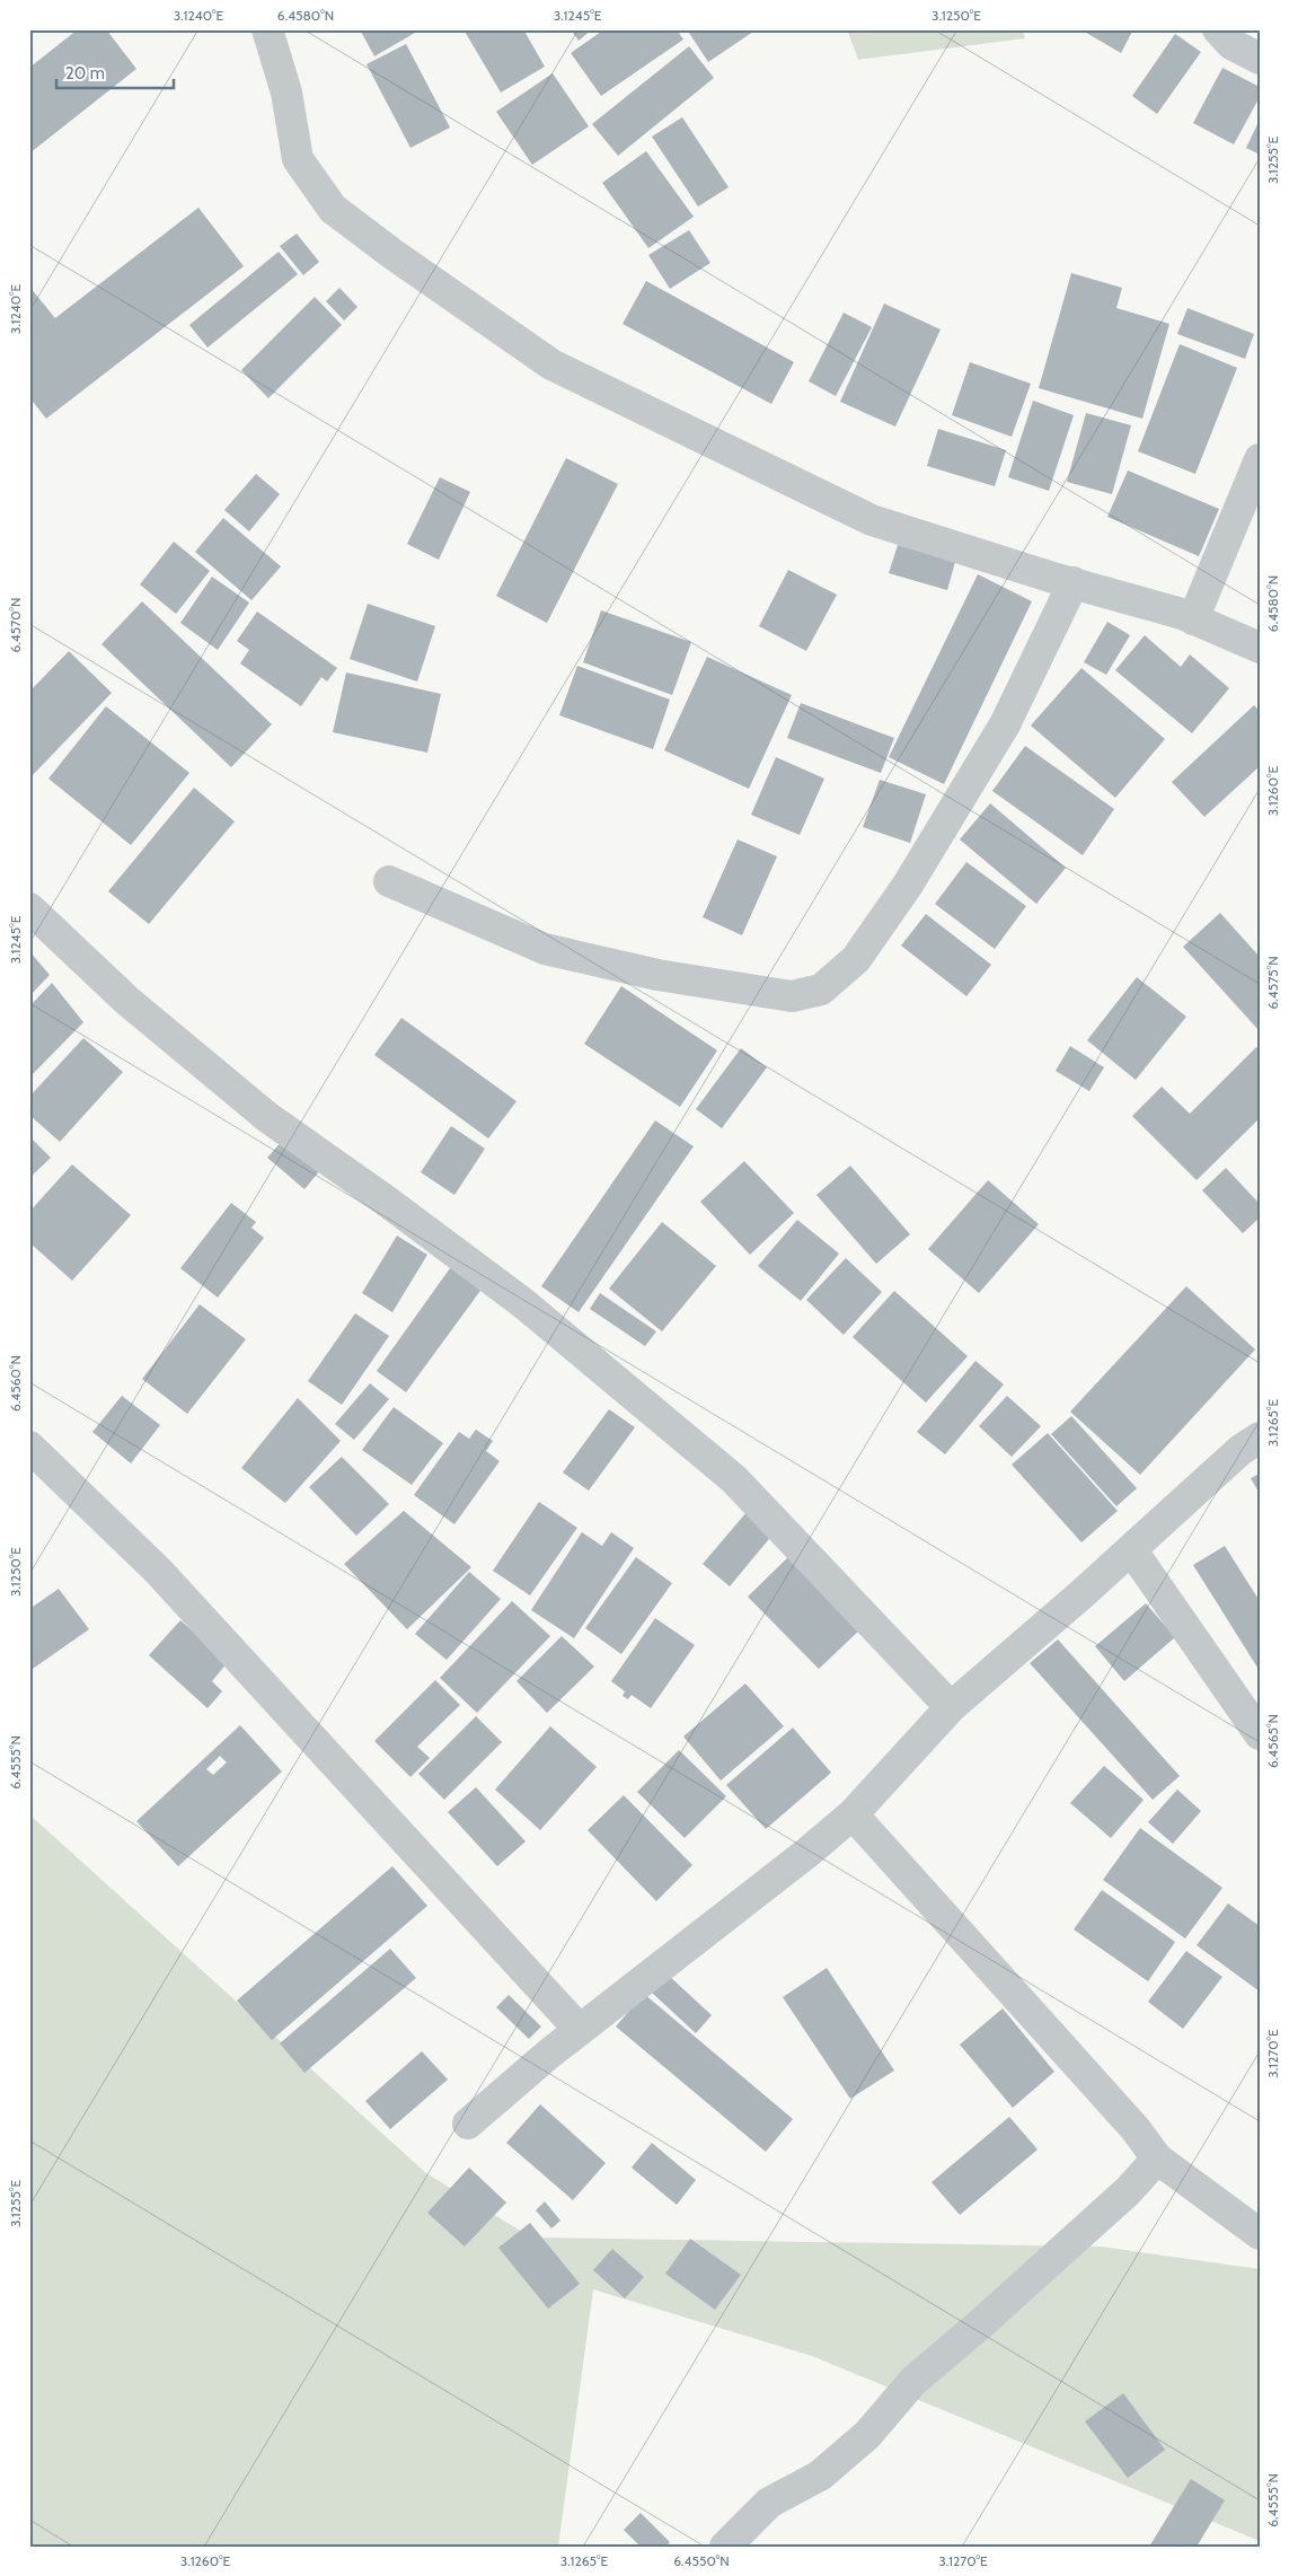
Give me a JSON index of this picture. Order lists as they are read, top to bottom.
{
  "scale_bar": "20 m",
  "coordinates": [
    "3.1240°E",
    "6.4580°N",
    "3.1245°E",
    "3.1250°E",
    "3.1255°E",
    "6.4570°N",
    "3.1260°E",
    "6.4575°N",
    "6.4560°N",
    "3.1265°E",
    "6.4565°N",
    "6.4555°N",
    "3.1270°E",
    "6.4550°N"
  ]
}
